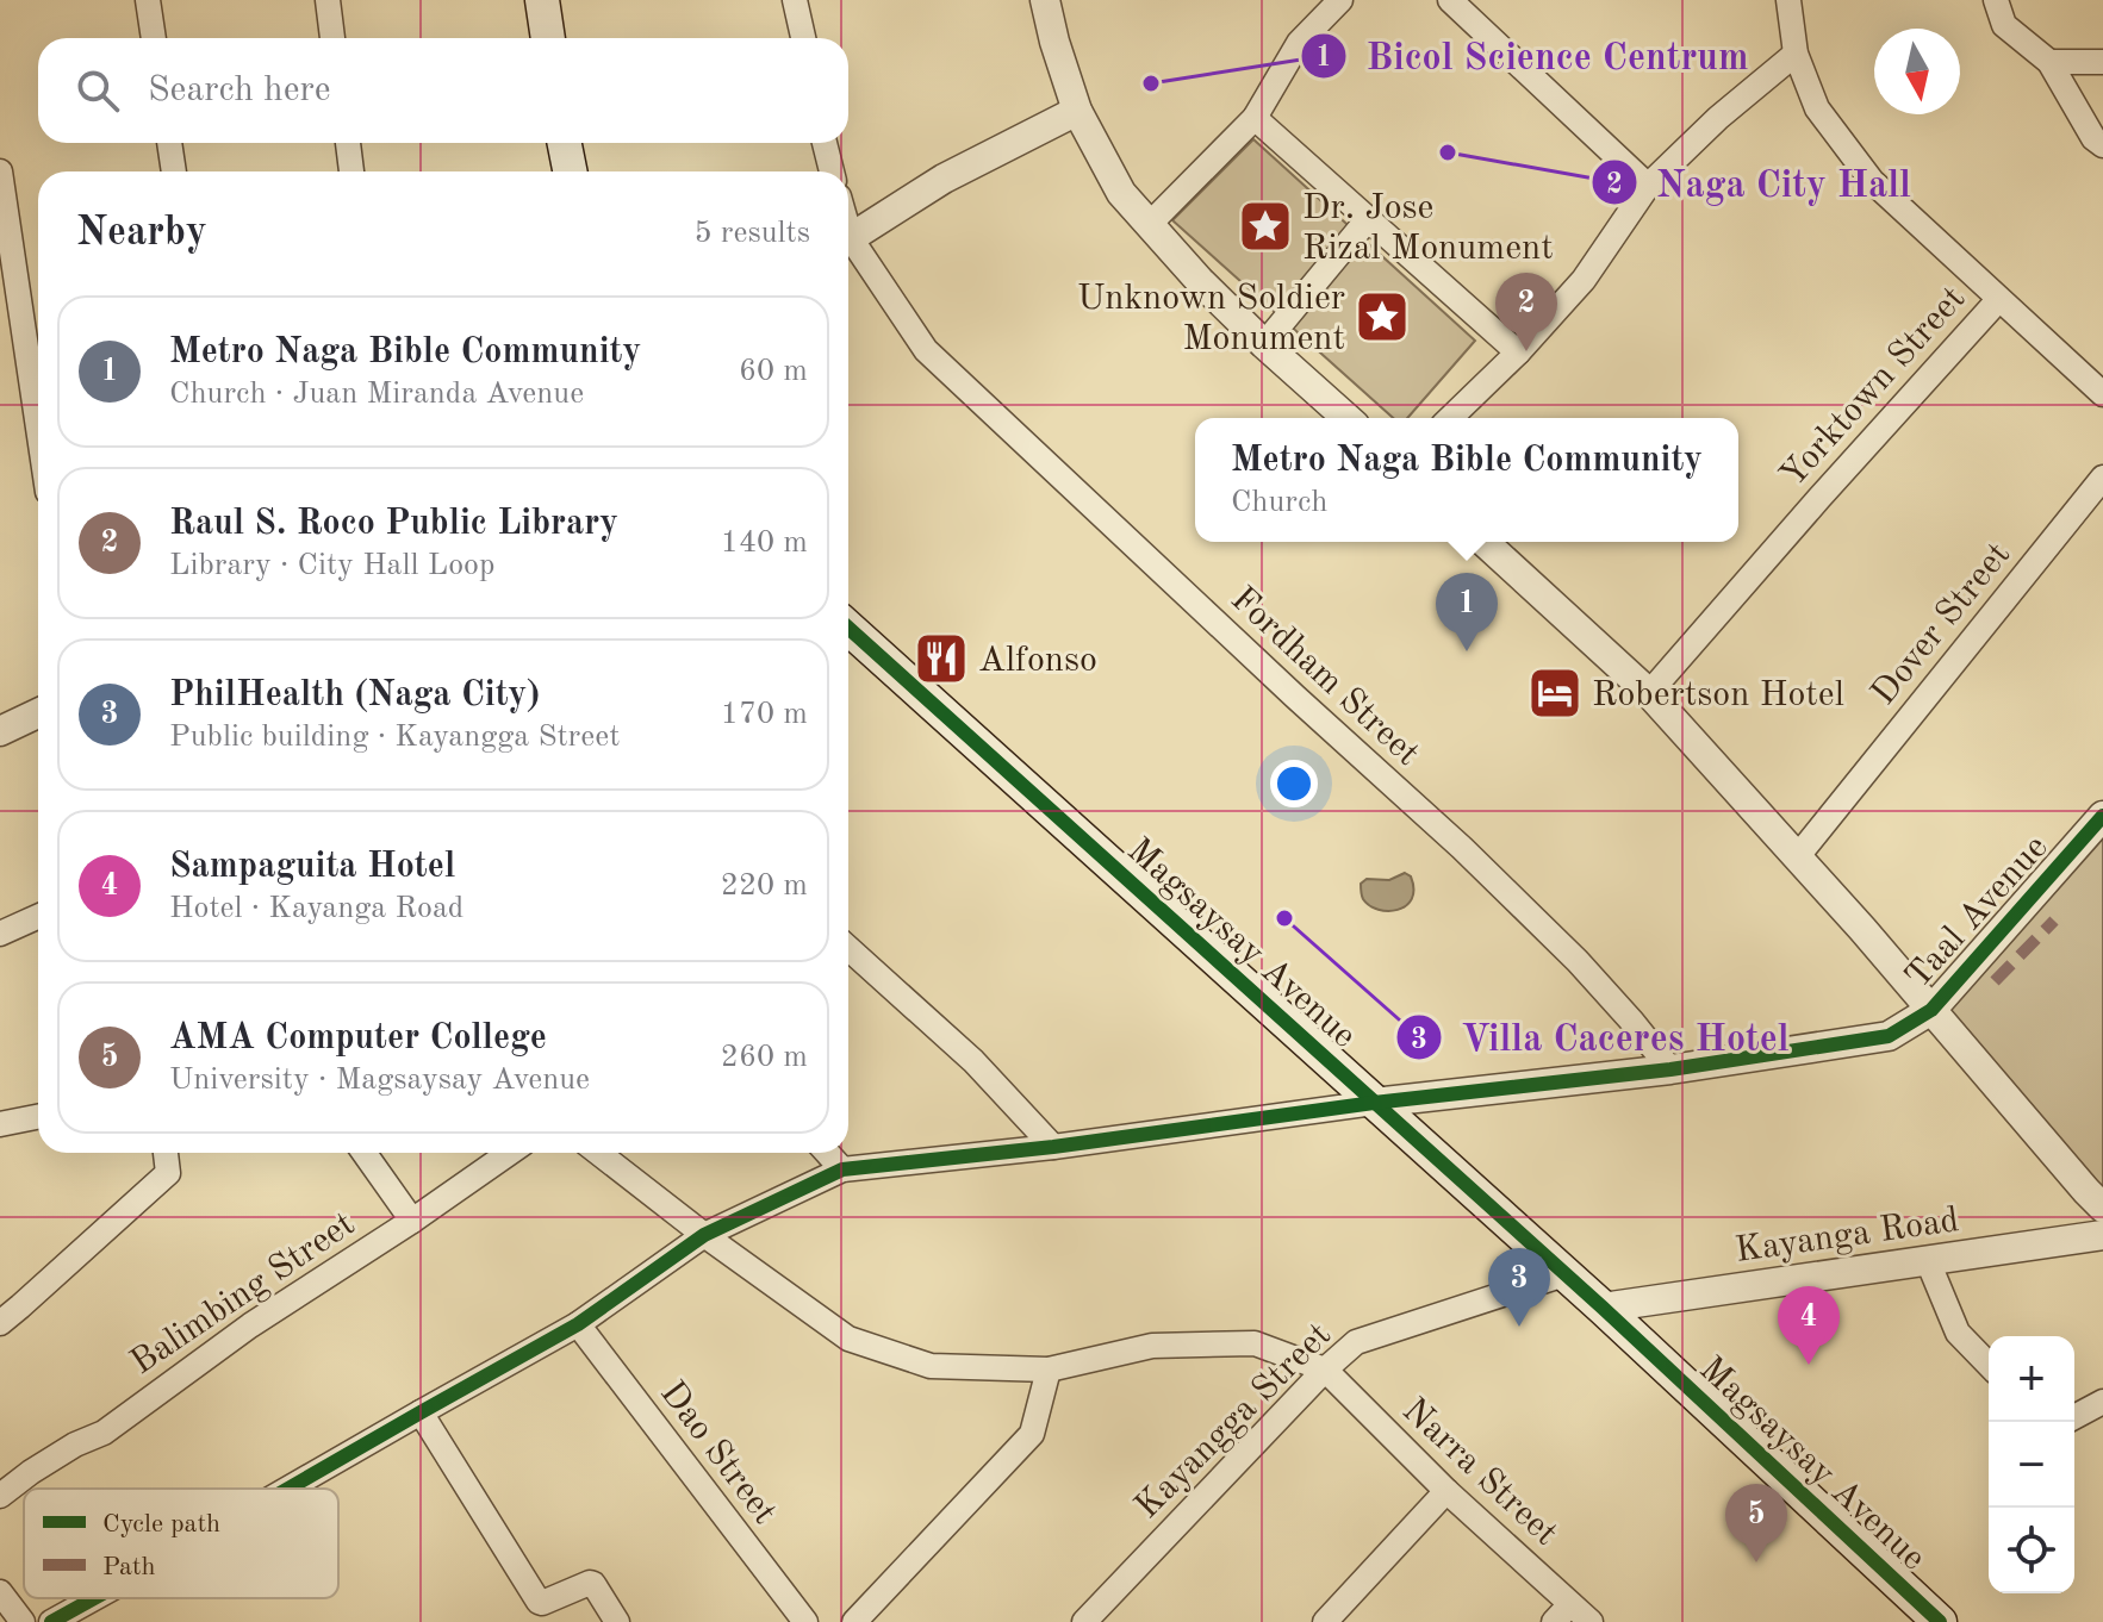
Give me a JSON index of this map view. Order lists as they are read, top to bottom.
{
  "streets": {
    "main road": ["Magsaysay Avenue"],
    "street": [
      "Yorktown Street",
      "Dover Street",
      "Fordham Street",
      "Taal Avenue",
      "Kayanga Road",
      "Balimbing Street",
      "Kayangga Street",
      "Dao Street",
      "Narra Street"
    ]
  },
  "crossings": [
    ["Fordham Street", "Taal Avenue"],
    ["Taal Avenue", "Magsaysay Avenue"],
    ["Magsaysay Avenue", "Kayanga Road"],
    ["Magsaysay Avenue", "Kayangga Street"],
    ["Kayangga Street", "Narra Street"]
  ],
  "places": {
    "other": ["Bicol Science Centrum", "Naga City Hall", "Villa Caceres Hotel"],
    "place": ["Dr. Jose Rizal Monument", "Unknown Soldier Monument"],
    "restaurant": ["Alfonso"],
    "hotel": ["Robertson Hotel"]
  },
  "legend": ["Cycle path", "Path"],
  "north": "bottom",
  "page": {
    "search": "Search here",
    "heading": ["Nearby", "5 results"],
    "pins": [
      "2",
      "1",
      "3",
      "4",
      "5"
    ],
    "list": [
      {
        "mark": "1",
        "name": "Metro Naga Bible Community",
        "note": "Church · Juan Miranda Avenue",
        "value": "60 m"
      },
      {
        "mark": "2",
        "name": "Raul S. Roco Public Library",
        "note": "Library · City Hall Loop",
        "value": "140 m"
      },
      {
        "mark": "3",
        "name": "PhilHealth (Naga City)",
        "note": "Public building · Kayangga Street",
        "value": "170 m"
      },
      {
        "mark": "4",
        "name": "Sampaguita Hotel",
        "note": "Hotel · Kayanga Road",
        "value": "220 m"
      },
      {
        "mark": "5",
        "name": "AMA Computer College",
        "note": "University · Magsaysay Avenue",
        "value": "260 m"
      }
    ],
    "popup": ["Metro Naga Bible Community", "Church"],
    "map_buttons": ["+", "−"]
  }
}
